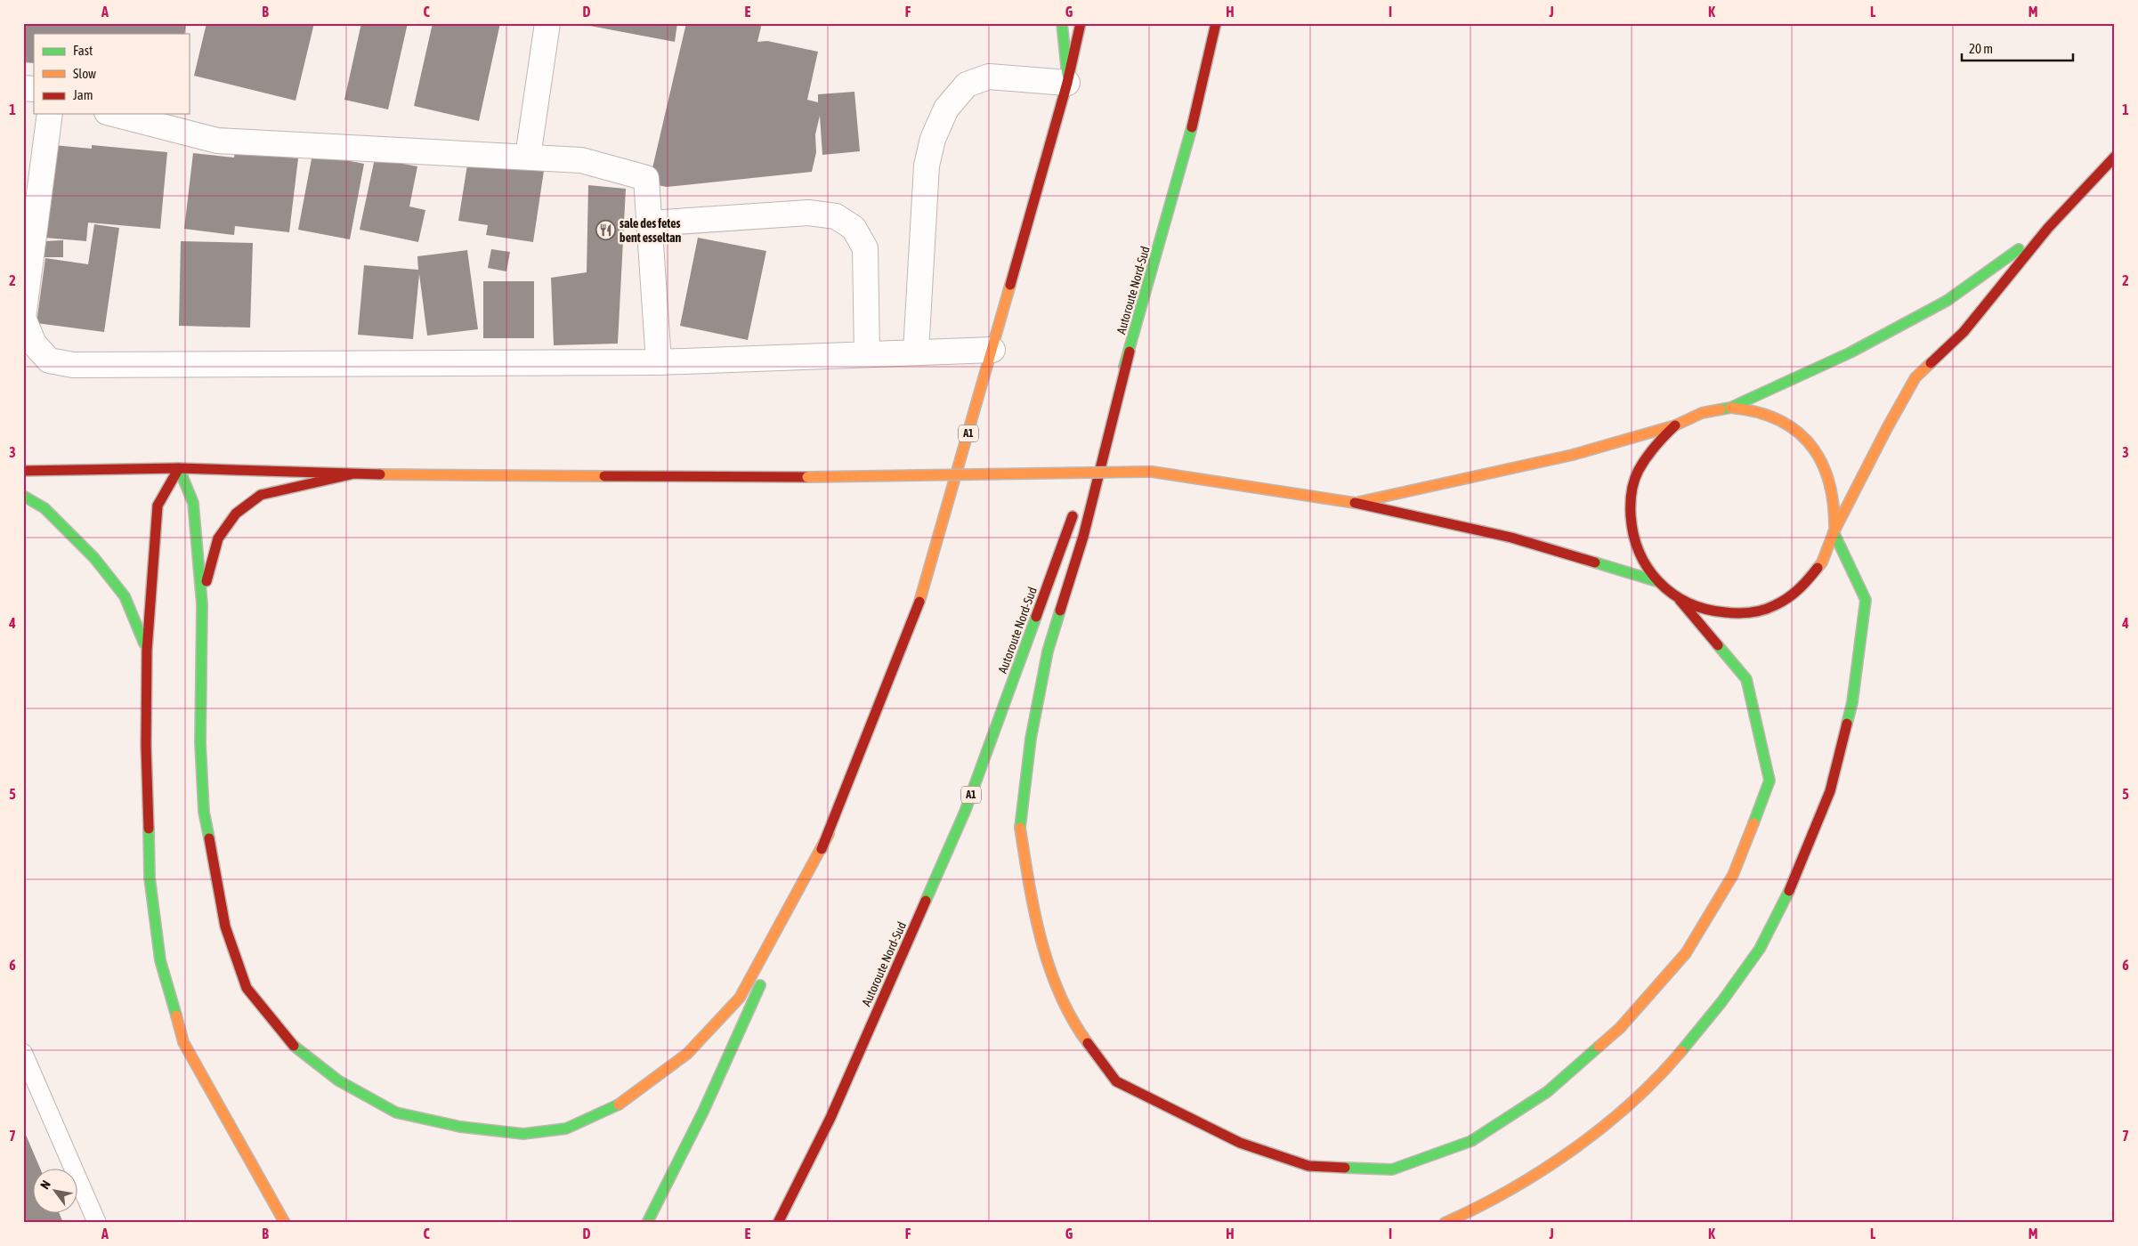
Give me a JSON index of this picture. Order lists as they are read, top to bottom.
{
  "streets": {
    "main road": ["Autoroute Nord-Sud", "A1"]
  },
  "places": {
    "restaurant": ["sale des fetes bent esseltan"]
  },
  "legend": ["Fast", "Slow", "Jam"],
  "scale_bar": "20 m",
  "north": "top left",
  "grid": {
    "columns": [
      "A",
      "B",
      "C",
      "D",
      "E",
      "F",
      "G",
      "H",
      "I",
      "J",
      "K",
      "L",
      "M"
    ],
    "rows": [
      "1",
      "2",
      "3",
      "4",
      "5",
      "6",
      "7"
    ]
  }
}
